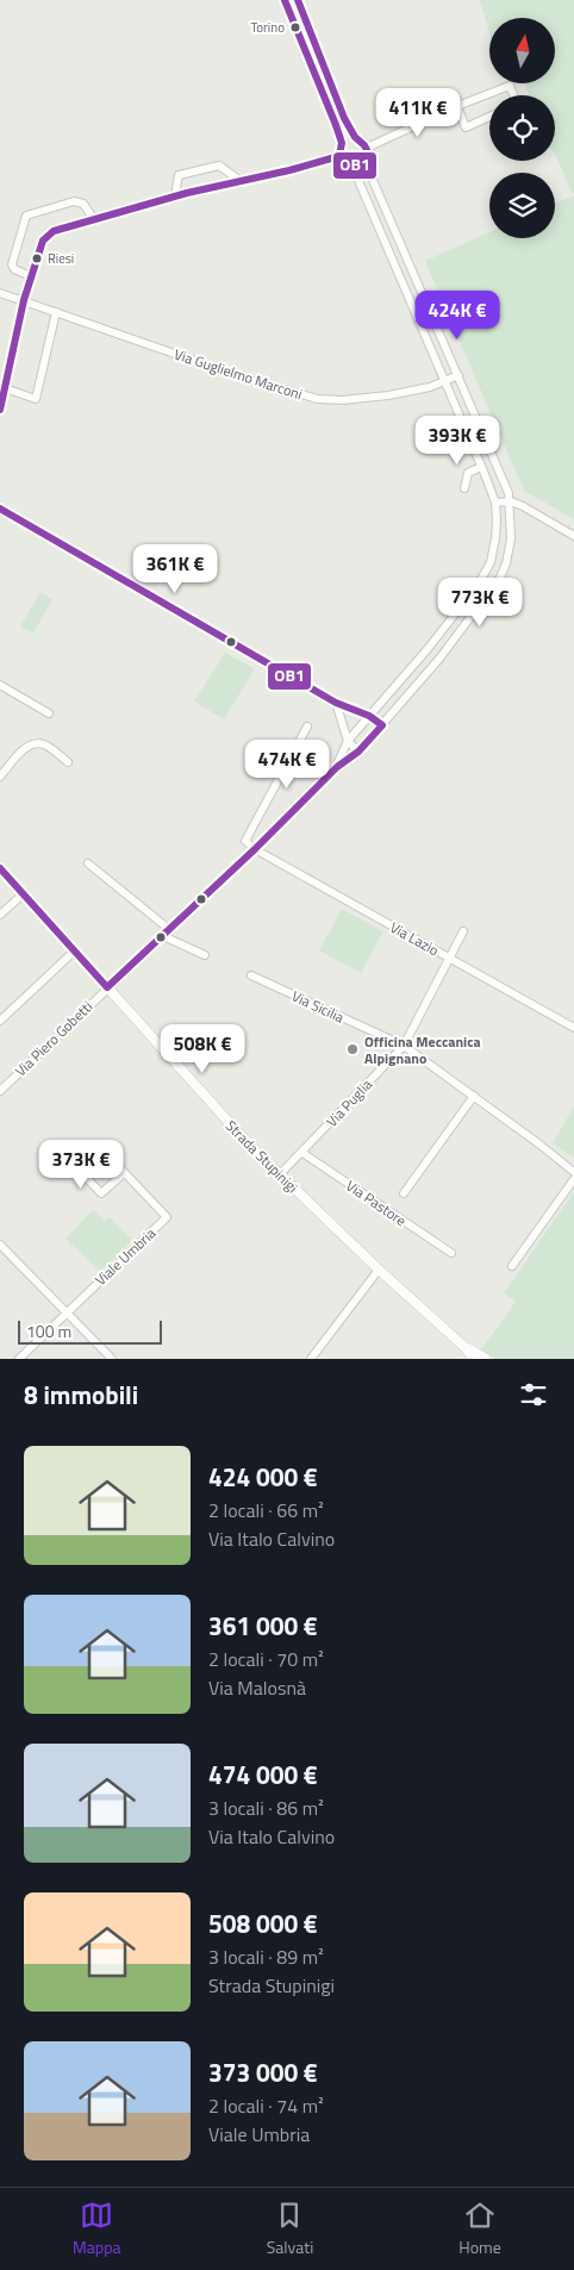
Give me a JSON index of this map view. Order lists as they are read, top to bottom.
{
  "streets": {
    "street": [
      "Via Guglielmo Marconi",
      "Via Lazio",
      "Via Sicilia",
      "Via Piero Gobetti",
      "Via Puglia",
      "Strada Stupinigi",
      "Via Pastore",
      "Viale Umbria"
    ]
  },
  "crossings": [
    ["Via Lazio", "Via Piero Gobetti"],
    ["Via Lazio", "Via Puglia"],
    ["Via Sicilia", "Via Puglia"],
    ["Via Piero Gobetti", "Strada Stupinigi"],
    ["Via Puglia", "Strada Stupinigi"],
    ["Via Puglia", "Via Pastore"]
  ],
  "places": ["Torino", "Riesi", "Officina Meccanica Alpignano"],
  "lines": ["transit line OB1"],
  "scale_bar": "100 m",
  "north": "top",
  "page": {
    "price": [
      "411K €",
      "424K €",
      "393K €",
      "361K €",
      "773K €",
      "474K €",
      "508K €",
      "373K €"
    ],
    "scale": "100 m",
    "heading": "8 immobili",
    "list": [
      {
        "name": "424 000 €",
        "note": "2 locali · 66 m² · Via Italo Calvino"
      },
      {
        "name": "361 000 €",
        "note": "2 locali · 70 m² · Via Malosnà"
      },
      {
        "name": "474 000 €",
        "note": "3 locali · 86 m² · Via Italo Calvino"
      },
      {
        "name": "508 000 €",
        "note": "3 locali · 89 m² · Strada Stupinigi"
      },
      {
        "name": "373 000 €",
        "note": "2 locali · 74 m² · Viale Umbria"
      }
    ],
    "tabs": ["Mappa", "Salvati", "Home"]
  }
}
